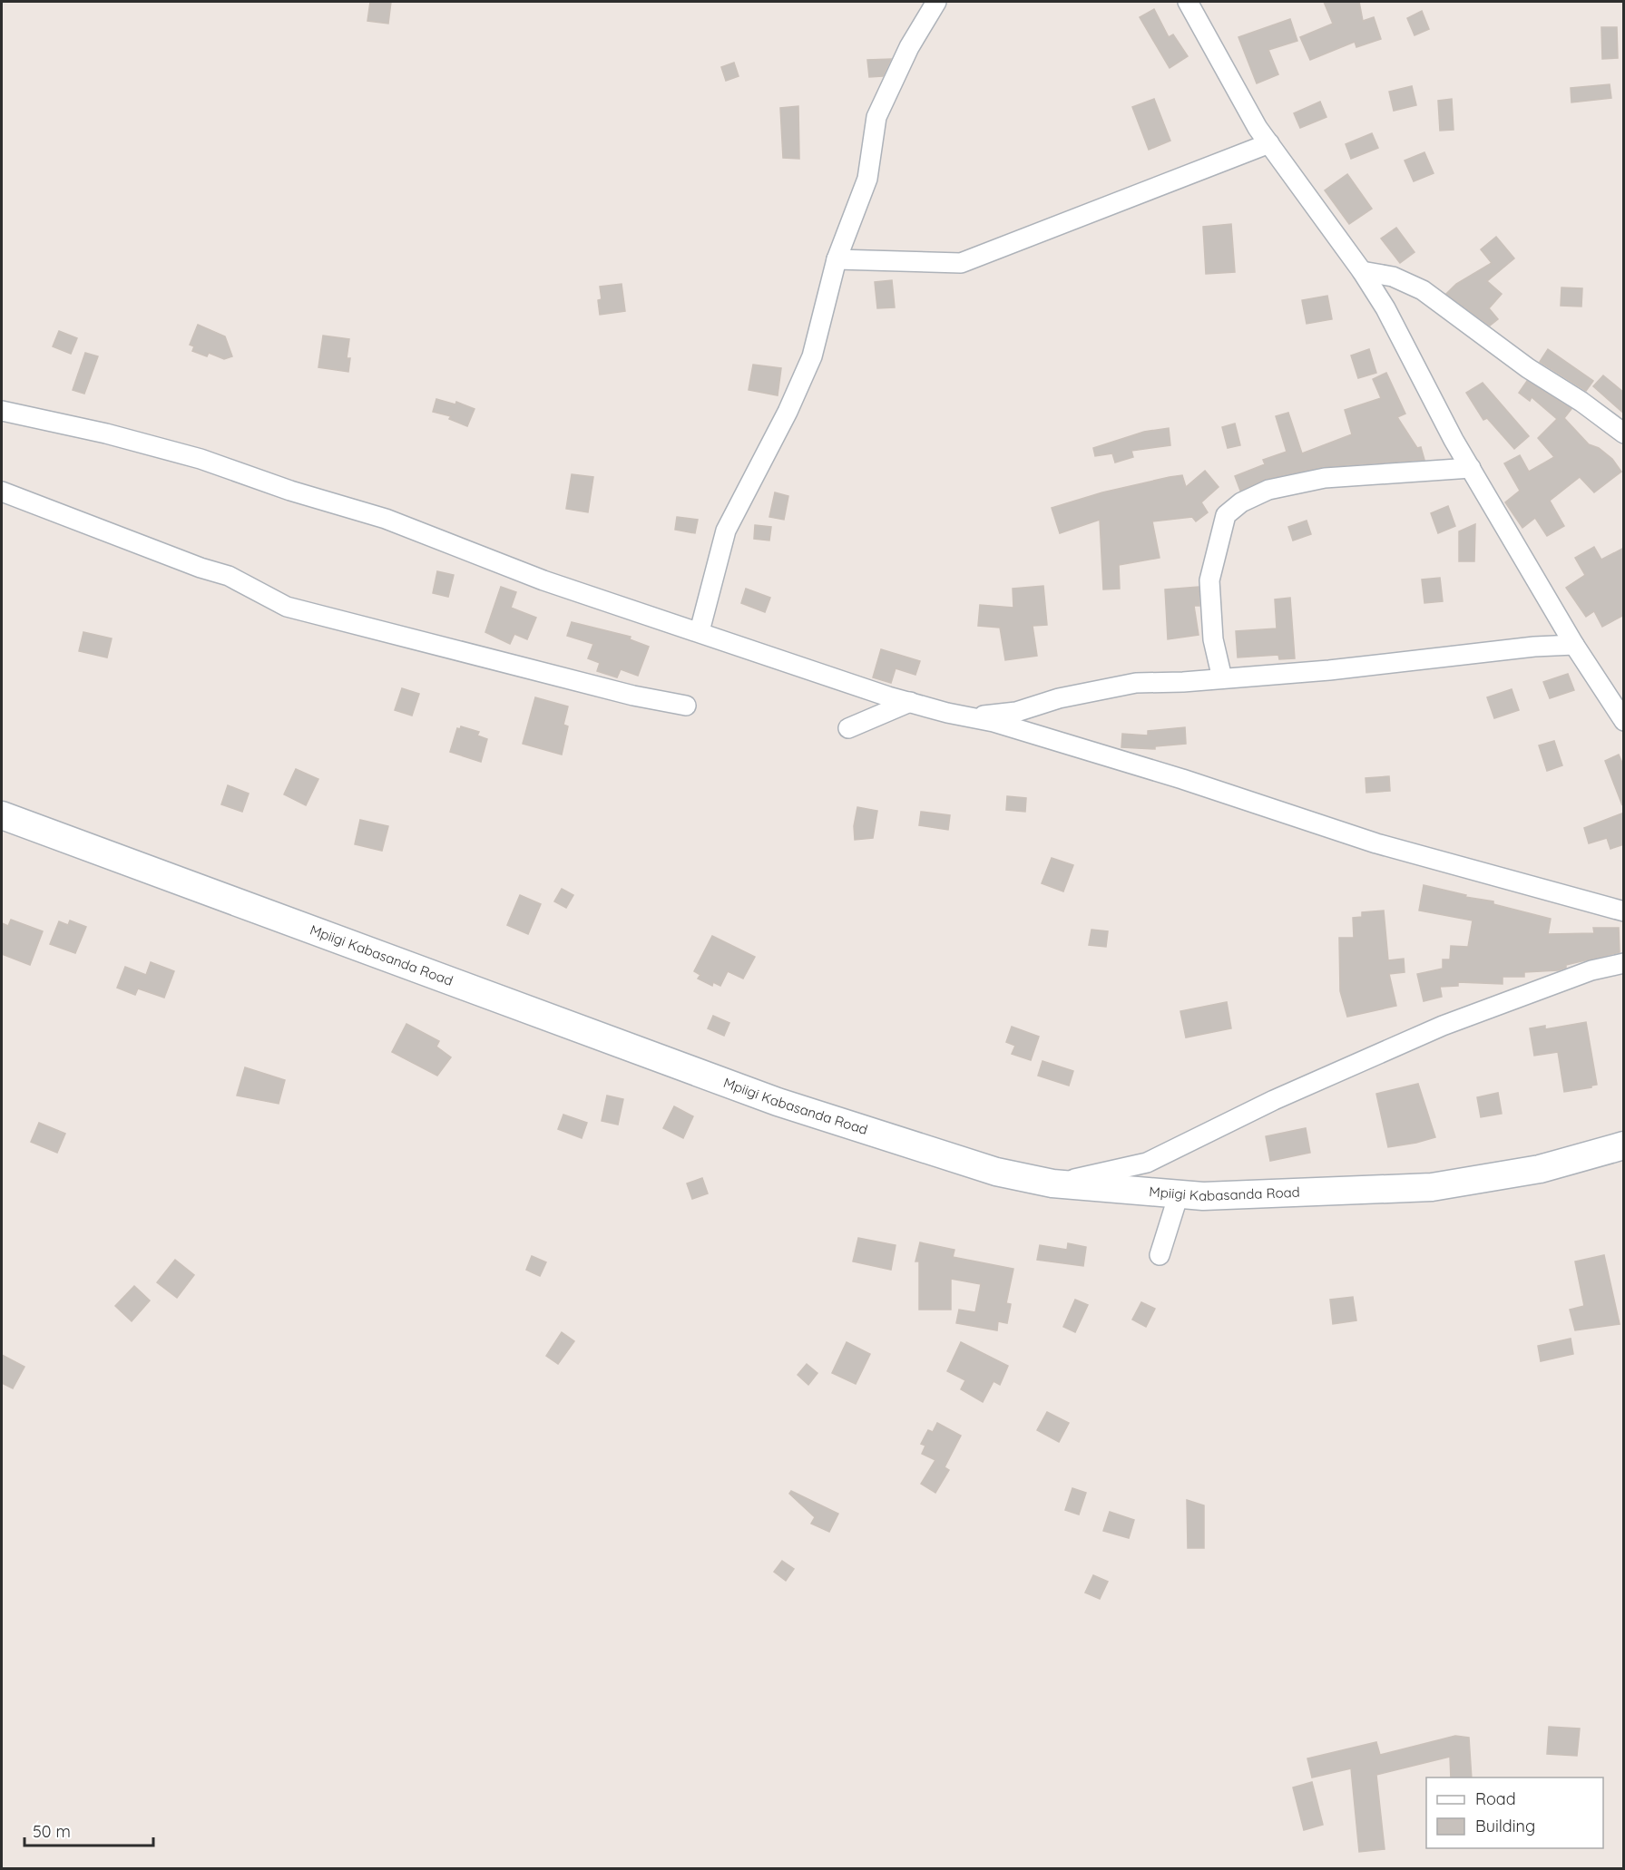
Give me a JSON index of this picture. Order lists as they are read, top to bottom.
{
  "streets": {
    "main road": ["Mpiigi Kabasanda Road"]
  },
  "legend": ["Road", "Building"],
  "scale_bar": "50 m"
}
